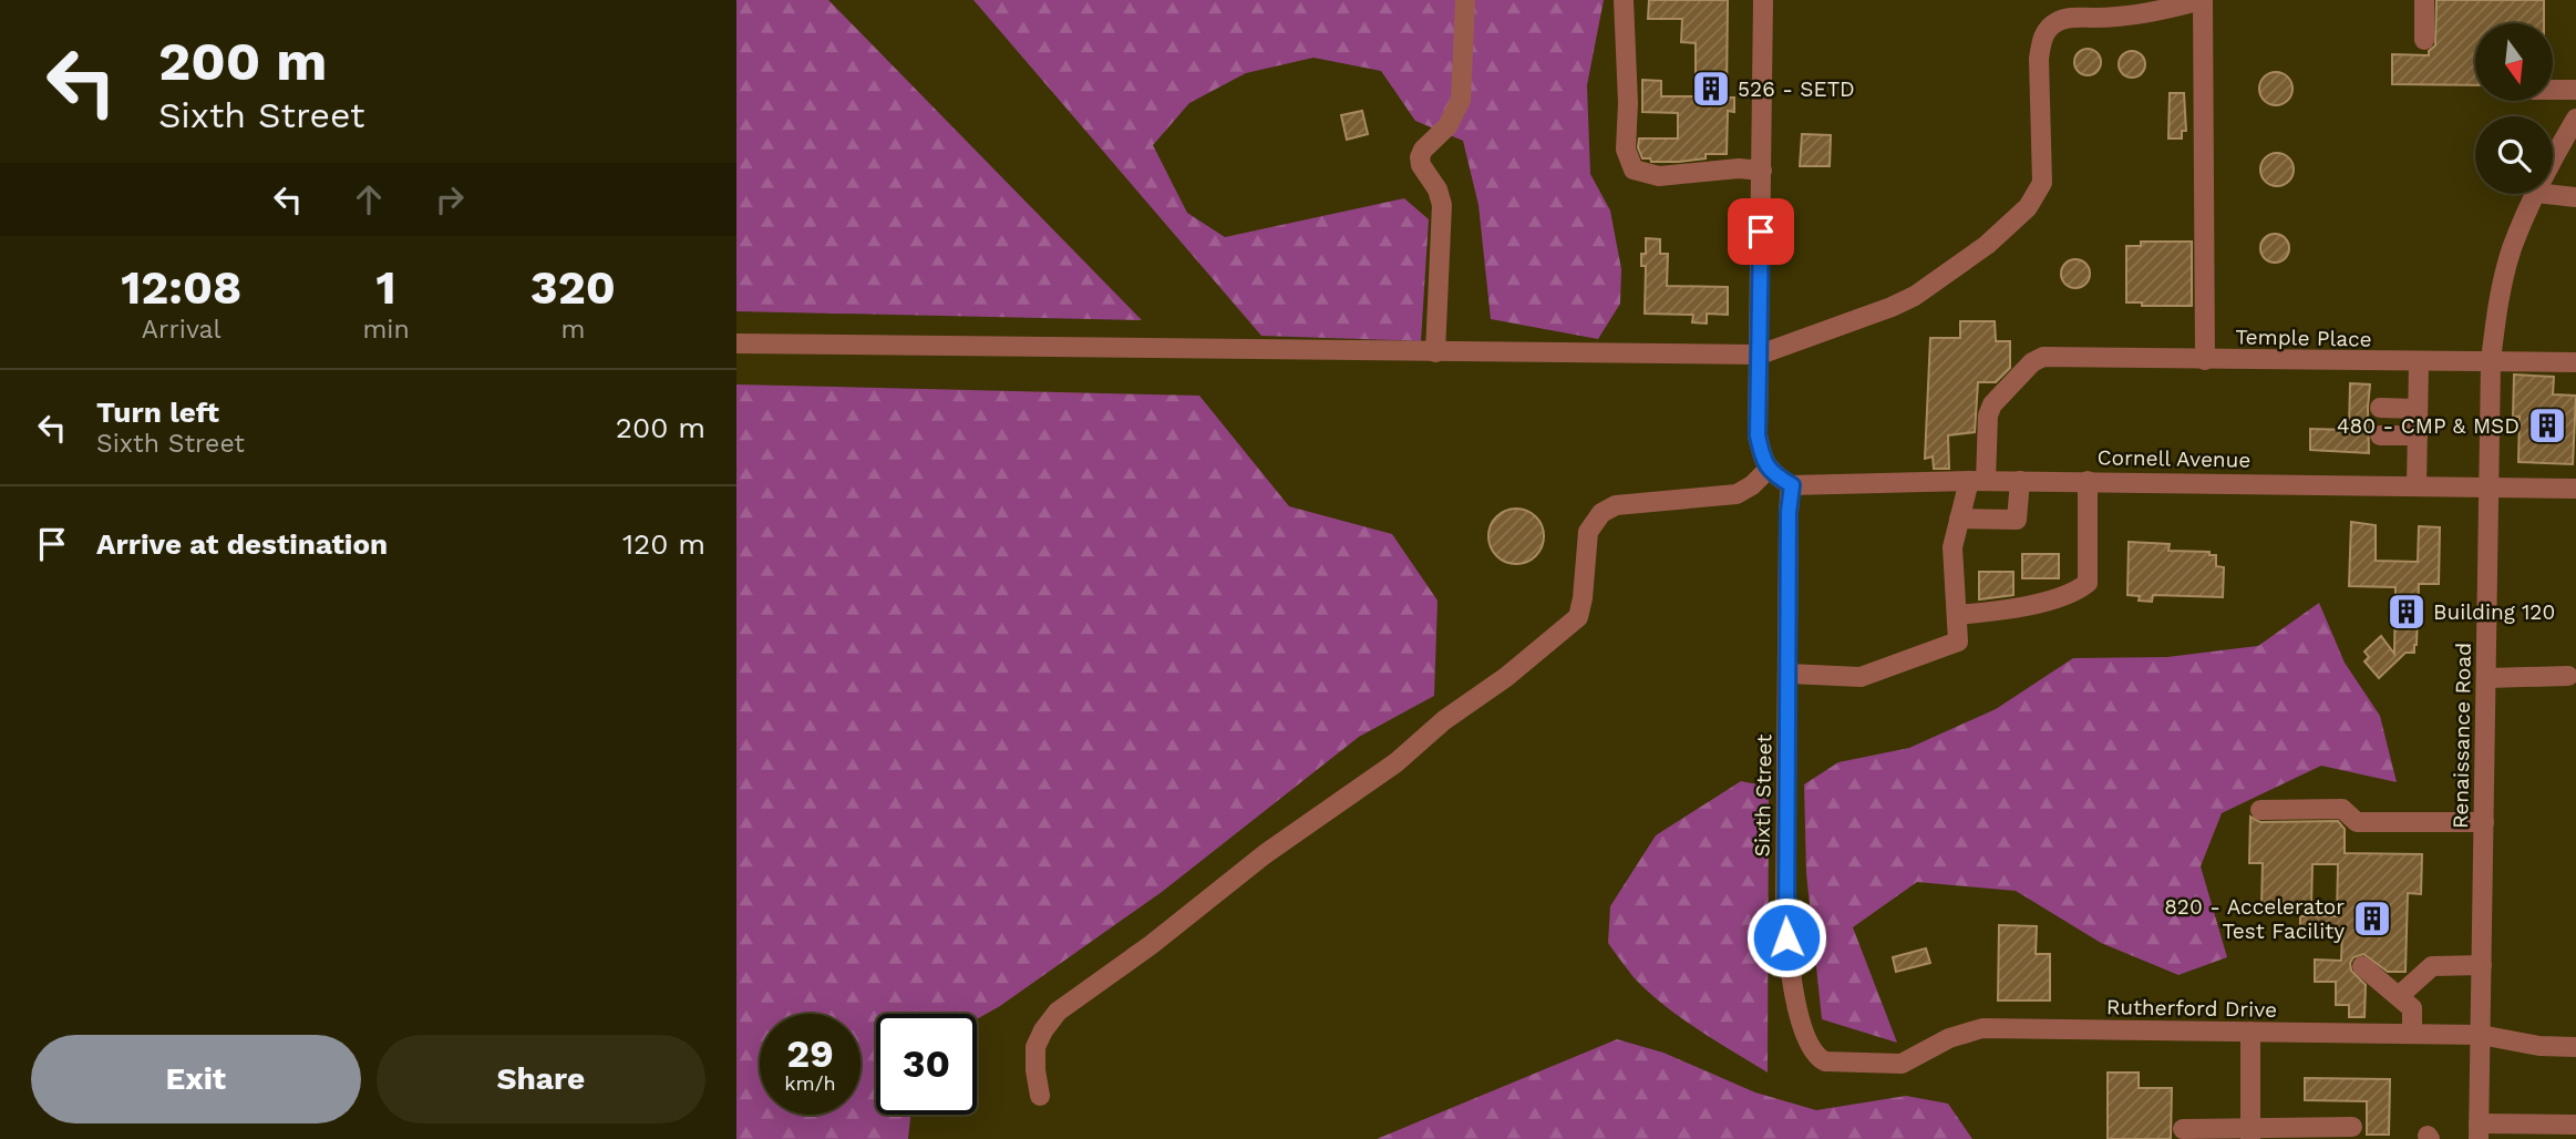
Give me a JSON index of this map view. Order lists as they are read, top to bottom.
{
  "streets": {
    "street": [
      "Temple Place",
      "Cornell Avenue",
      "Renaissance Road",
      "Sixth Street",
      "Rutherford Drive"
    ]
  },
  "crossings": [
    ["Temple Place", "Cornell Avenue"],
    ["Temple Place", "Renaissance Road"],
    ["Cornell Avenue", "Renaissance Road"],
    ["Cornell Avenue", "Sixth Street"],
    ["Renaissance Road", "Rutherford Drive"],
    ["Sixth Street", "Rutherford Drive"]
  ],
  "places": {
    "building": [
      "526 - SETD",
      "480 - CMP & MSD",
      "Building 120",
      "820 - Accelerator Test Facility"
    ]
  },
  "north": "bottom",
  "page": {
    "turn": ["200 m", "Sixth Street"],
    "eta": [
      "12:08",
      "Arrival",
      "1",
      "min",
      "320",
      "m"
    ],
    "list": [
      {
        "name": "Turn left",
        "note": "Sixth Street",
        "value": "200 m"
      },
      {
        "name": "Arrive at destination",
        "value": "120 m"
      }
    ],
    "speed": "29 km/h",
    "limit": "30",
    "buttons": ["Exit", "Share"]
  }
}
